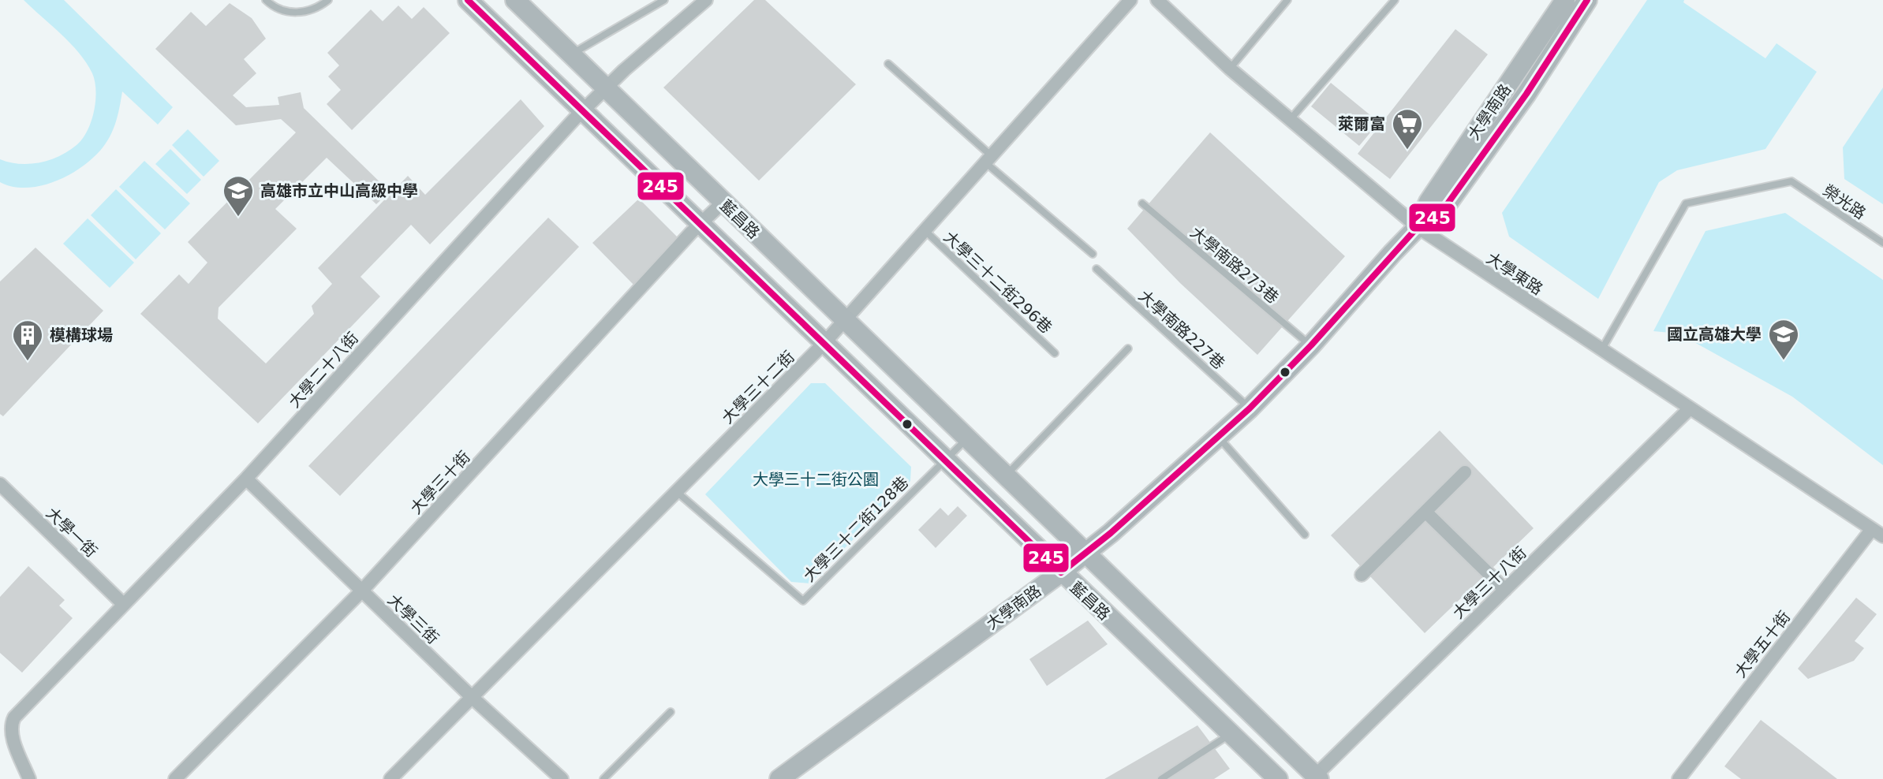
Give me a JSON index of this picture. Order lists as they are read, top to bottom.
{
  "streets": {
    "street": [
      "大學南路",
      "藍昌路",
      "大學東路",
      "大學二十八街",
      "大學三十二街",
      "大學三十街",
      "大學一街",
      "大學三十八街",
      "大學三街",
      "大學五十街"
    ],
    "lane": [
      "榮光路",
      "大學南路273巷",
      "大學三十二街296巷",
      "大學南路227巷",
      "大學三十二街128巷"
    ]
  },
  "crossings": [
    ["大學南路", "藍昌路"],
    ["大學南路", "大學南路273巷"],
    ["大學南路", "大學東路"],
    ["大學南路", "大學南路227巷"],
    ["榮光路", "大學東路"],
    ["藍昌路", "大學二十八街"],
    ["藍昌路", "大學三十二街"],
    ["藍昌路", "大學三十街"],
    ["藍昌路", "大學三十二街128巷"],
    ["藍昌路", "大學三十八街"],
    ["大學東路", "大學三十八街"],
    ["大學東路", "大學五十街"],
    ["大學三十二街296巷", "大學三十二街"],
    ["大學二十八街", "大學一街"],
    ["大學二十八街", "大學三街"],
    ["大學三十二街", "大學三十二街128巷"],
    ["大學三十二街", "大學三街"],
    ["大學三十街", "大學三街"]
  ],
  "parks": ["大學三十二街公園"],
  "places": {
    "supermarket": ["萊爾富"],
    "school or university": ["高雄市立中山高級中學", "國立高雄大學"],
    "building": ["模構球場"]
  },
  "lines": ["transit line 245"]
}
